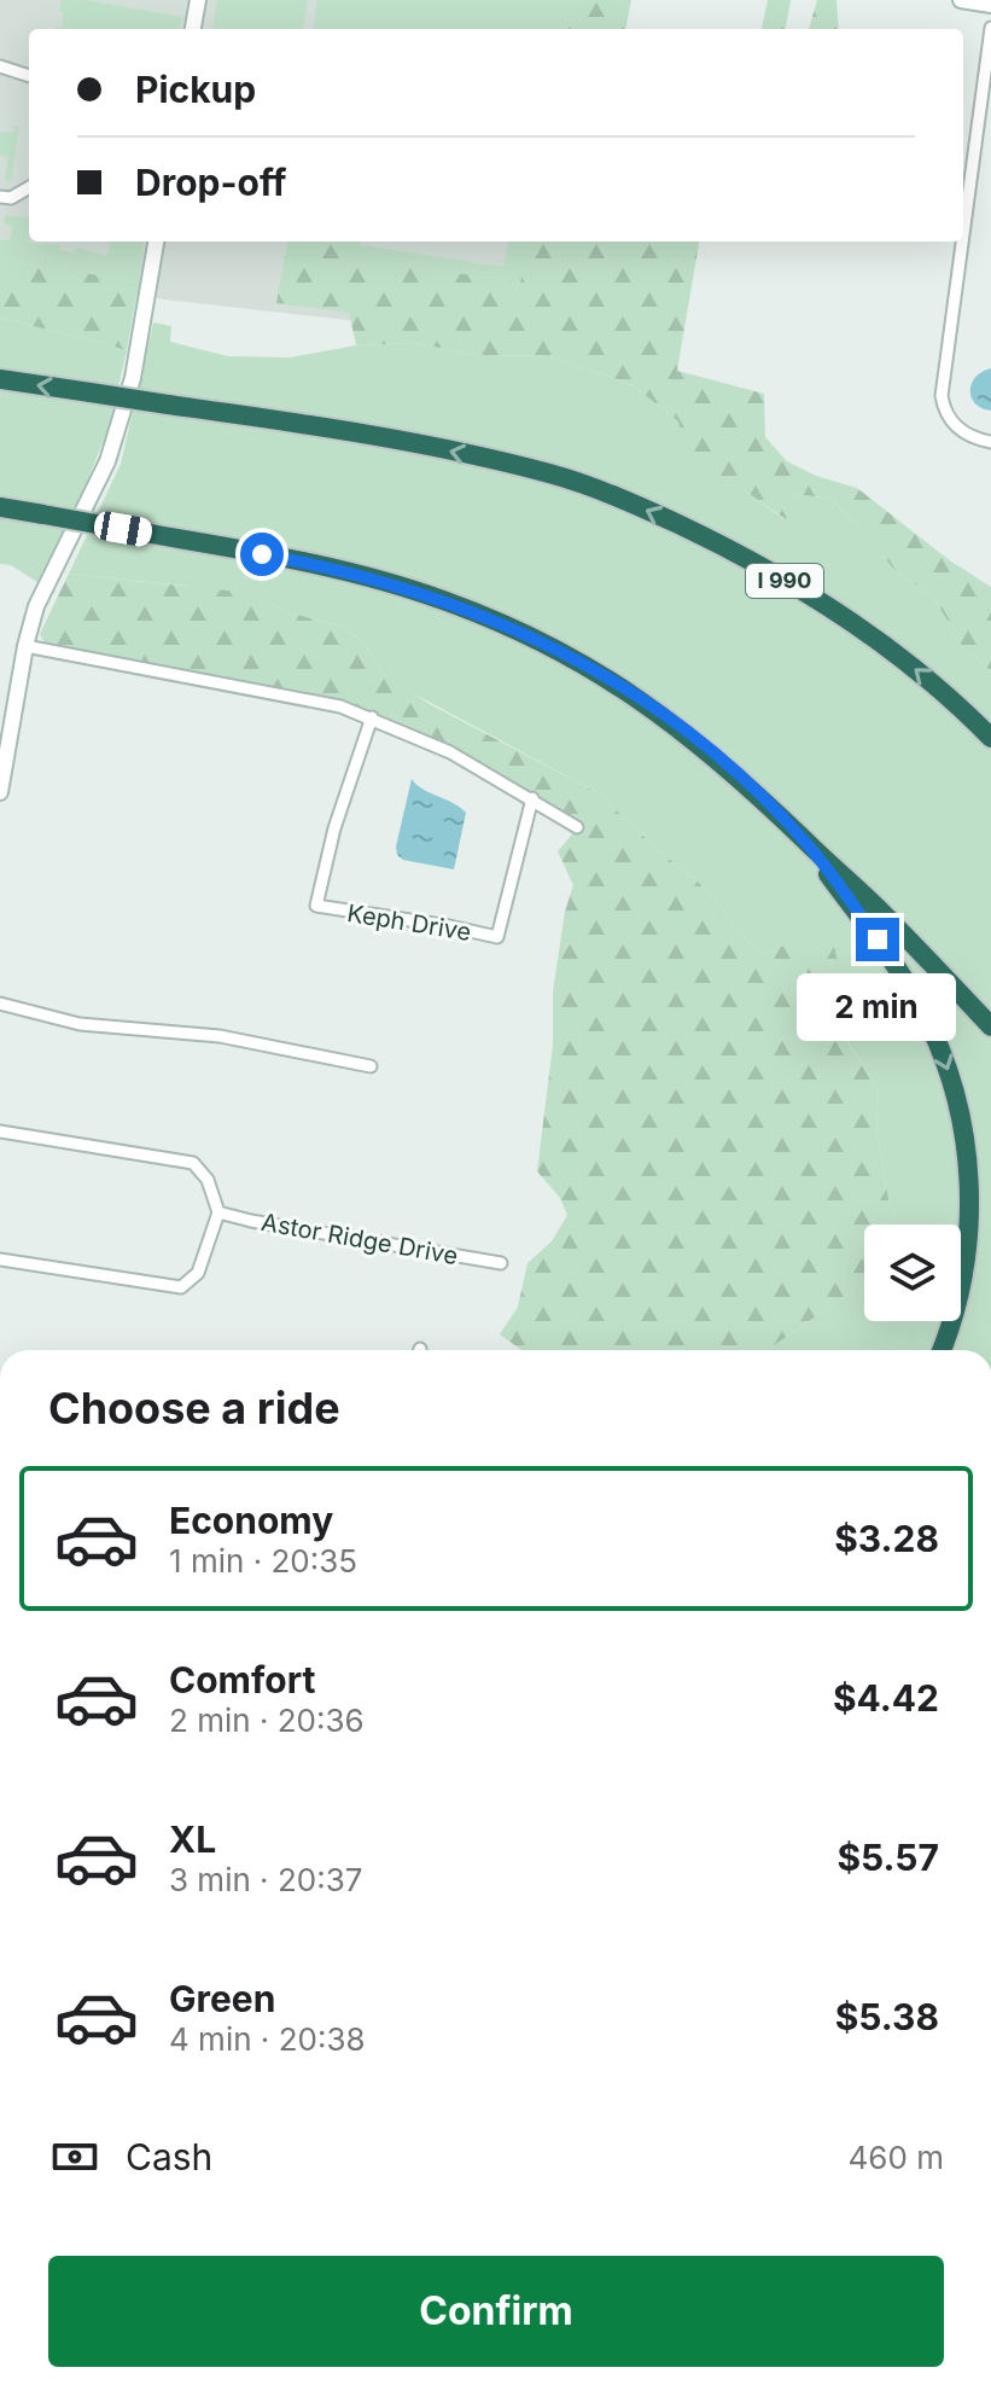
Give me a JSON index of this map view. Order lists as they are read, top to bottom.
{
  "streets": {
    "highway": ["I 990"],
    "street": ["Keph Drive", "Astor Ridge Drive"]
  },
  "page": {
    "banner": ["Pickup", "Drop-off"],
    "bubble": "2 min",
    "heading": "Choose a ride",
    "list": [
      {
        "name": "Economy",
        "note": "1 min · 20:35",
        "value": "$3.28"
      },
      {
        "name": "Comfort",
        "note": "2 min · 20:36",
        "value": "$4.42"
      },
      {
        "name": "XL",
        "note": "3 min · 20:37",
        "value": "$5.57"
      },
      {
        "name": "Green",
        "note": "4 min · 20:38",
        "value": "$5.38"
      }
    ],
    "pay": ["Cash", "460 m"],
    "buttons": "Confirm"
  }
}
